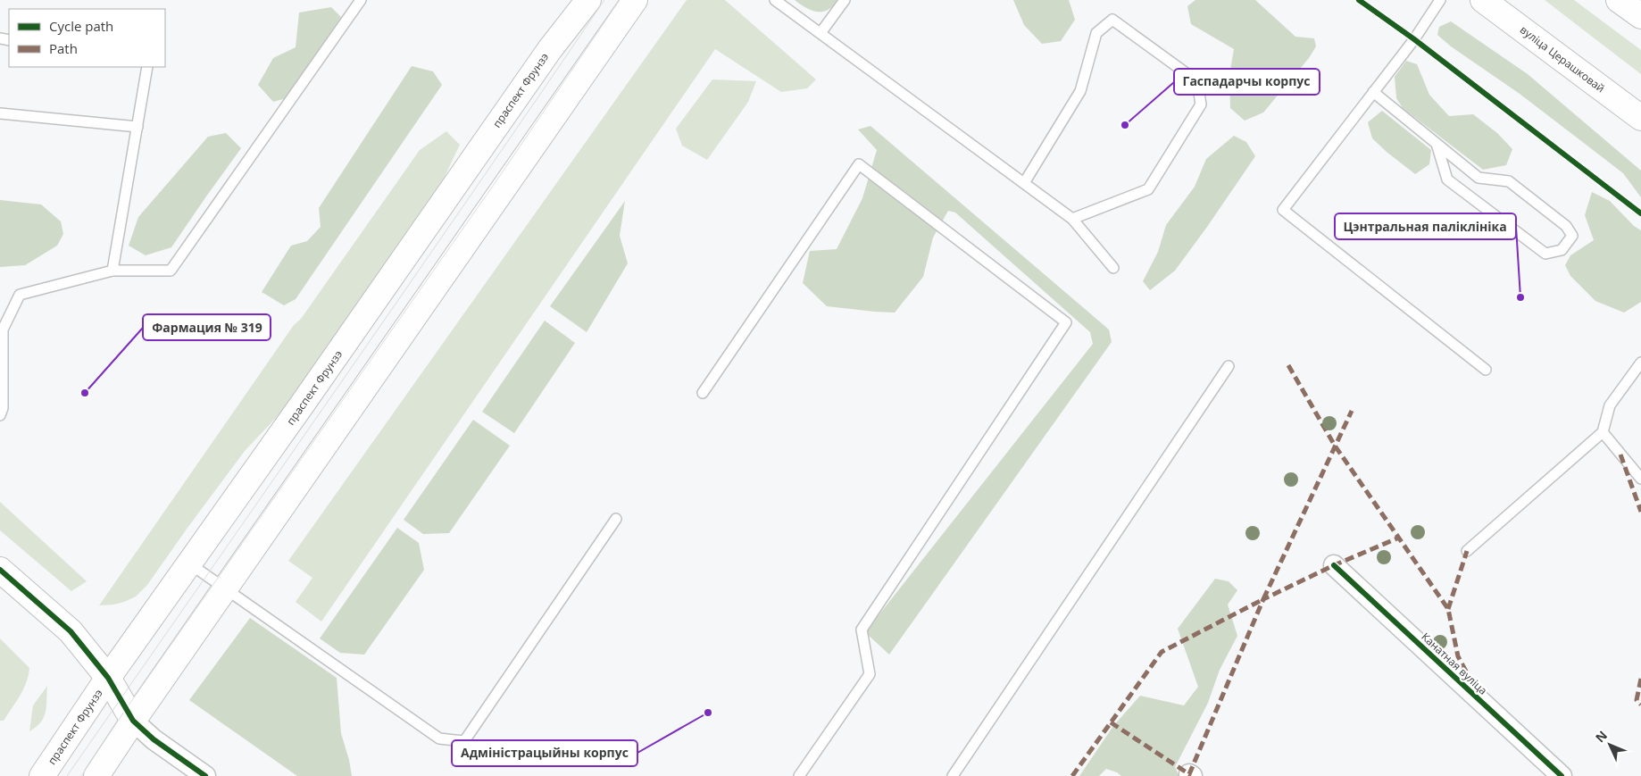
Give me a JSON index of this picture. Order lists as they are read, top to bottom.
{
  "streets": {
    "main road": ["вуліца Церашковай", "праспект Фрунзэ"],
    "street": ["Канатная вуліца"]
  },
  "places": [
    "Гаспадарчы корпус",
    "Цэнтральная паліклініка",
    "Фармация № 319",
    "Адміністрацыйны корпус"
  ],
  "legend": ["Cycle path", "Path"],
  "north": "top left"
}
